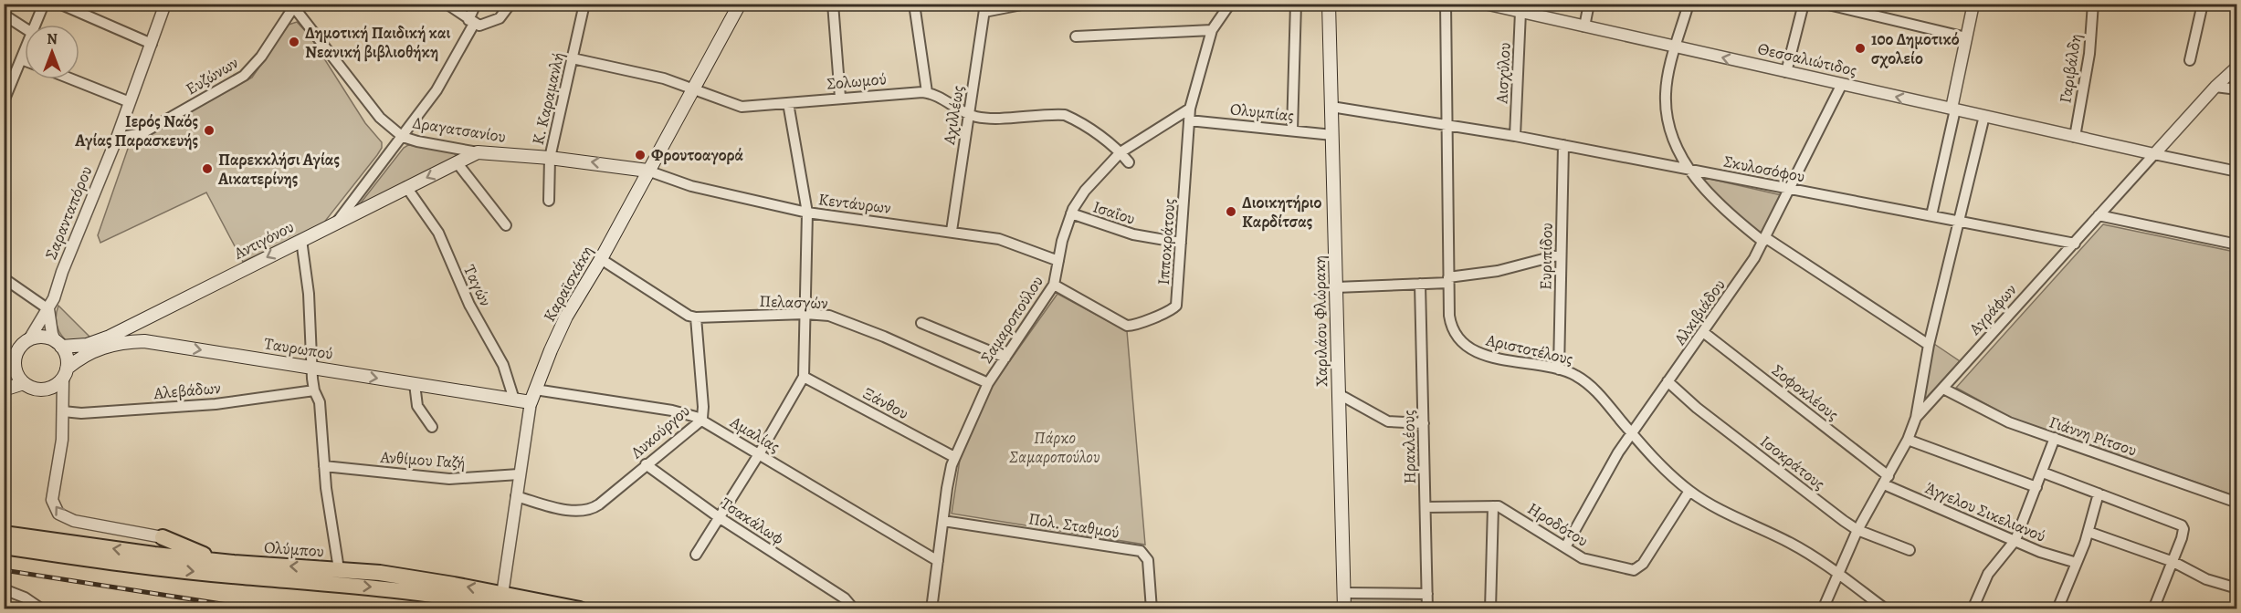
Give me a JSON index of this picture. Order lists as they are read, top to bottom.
{
  "streets": {
    "main road": [
      "Δραγατσανίου",
      "Αντιγόνου",
      "Καραϊσκάκη",
      "Χαριλάου Φλώρακη",
      "Ταυρωπού",
      "Ολύμπου"
    ],
    "street": [
      "Θεσσαλιώτιδος",
      "Γαριβάλδη",
      "Αισχύλου",
      "Ευζώνων",
      "Σολωμού",
      "Κ. Καραμανλή",
      "Ολυμπίας",
      "Αχιλλέως",
      "Σκυλοσόφου",
      "Κεντάυρων",
      "Σαρανταπόρου",
      "Ισαΐου",
      "Ιπποκράτους",
      "Ευριπίδου",
      "Ταγών",
      "Πελασγών",
      "Αγράφων",
      "Αλκιβιάδου",
      "Σαμαροπούλου",
      "Αριστοτέλους",
      "Αλεβάδων",
      "Σοφοκλέους",
      "Ξάνθου",
      "Λυκούργου",
      "Αμαλίας",
      "Γιάννη Ρίτσου",
      "Ηρακλέους",
      "Ανθίμου Γαζή",
      "Ισοκράτους",
      "Άγγελου Σικελιανού",
      "Τσακάλωφ",
      "Ηροδότου",
      "Πολ. Σταθμού"
    ]
  },
  "crossings": [
    ["Θεσσαλιώτιδος", "Γαριβάλδη"],
    ["Θεσσαλιώτιδος", "Αισχύλου"],
    ["Θεσσαλιώτιδος", "Αγράφων"],
    ["Θεσσαλιώτιδος", "Αλκιβιάδου"],
    ["Αισχύλου", "Σκυλοσόφου"],
    ["Ευζώνων", "Δραγατσανίου"],
    ["Ευζώνων", "Σαρανταπόρου"],
    ["Σολωμού", "Κ. Καραμανλή"],
    ["Σολωμού", "Καραϊσκάκη"],
    ["Κ. Καραμανλή", "Δραγατσανίου"],
    ["Ολυμπίας", "Ιπποκράτους"],
    ["Ολυμπίας", "Χαριλάου Φλώρακη"],
    ["Αχιλλέως", "Κεντάυρων"],
    ["Δραγατσανίου", "Κεντάυρων"],
    ["Δραγατσανίου", "Αντιγόνου"],
    ["Δραγατσανίου", "Καραϊσκάκη"],
    ["Σκυλοσόφου", "Ευριπίδου"],
    ["Σκυλοσόφου", "Αγράφων"],
    ["Σκυλοσόφου", "Αλκιβιάδου"],
    ["Σκυλοσόφου", "Χαριλάου Φλώρακη"],
    ["Σκυλοσόφου", "Αριστοτέλους"],
    ["Κεντάυρων", "Καραϊσκάκη"],
    ["Κεντάυρων", "Σαμαροπούλου"],
    ["Σαρανταπόρου", "Αντιγόνου"],
    ["Σαρανταπόρου", "Ταυρωπού"],
    ["Ισαΐου", "Ιπποκράτους"],
    ["Ισαΐου", "Σαμαροπούλου"],
    ["Αντιγόνου", "Ταγών"],
    ["Αντιγόνου", "Ταυρωπού"],
    ["Ιπποκράτους", "Σαμαροπούλου"],
    ["Ευριπίδου", "Αριστοτέλους"],
    ["Καραϊσκάκη", "Πελασγών"],
    ["Καραϊσκάκη", "Ταυρωπού"],
    ["Καραϊσκάκη", "Λυκούργου"],
    ["Καραϊσκάκη", "Αμαλίας"],
    ["Καραϊσκάκη", "Ανθίμου Γαζή"],
    ["Καραϊσκάκη", "Ολύμπου"],
    ["Ταγών", "Ταυρωπού"],
    ["Πελασγών", "Σαμαροπούλου"],
    ["Πελασγών", "Λυκούργου"],
    ["Αγράφων", "Αριστοτέλους"],
    ["Αγράφων", "Σοφοκλέους"],
    ["Αγράφων", "Γιάννη Ρίτσου"],
    ["Αγράφων", "Ισοκράτους"],
    ["Αγράφων", "Άγγελου Σικελιανού"],
    ["Αλκιβιάδου", "Αριστοτέλους"],
    ["Αλκιβιάδου", "Σοφοκλέους"],
    ["Αλκιβιάδου", "Ισοκράτους"],
    ["Αλκιβιάδου", "Ηροδότου"],
    ["Σαμαροπούλου", "Ξάνθου"],
    ["Σαμαροπούλου", "Αμαλίας"],
    ["Σαμαροπούλου", "Πολ. Σταθμού"],
    ["Αριστοτέλους", "Ηροδότου"],
    ["Σοφοκλέους", "Άγγελου Σικελιανού"],
    ["Λυκούργου", "Αμαλίας"],
    ["Λυκούργου", "Τσακάλωφ"],
    ["Ηρακλέους", "Ηροδότου"]
  ],
  "one_way": ["Αντιγόνου", "Ταυρωπού"],
  "parks": ["Πάρκο Σαμαροπούλου"],
  "places": [
    "Δημοτική Παιδική και Νεανική βιβλιοθήκη",
    "10ο Δημοτικό σχολείο",
    "Ιερός Ναός Αγίας Παρασκευής",
    "Φρουτοαγορά",
    "Παρεκκλήσι Αγίας Αικατερίνης",
    "Διοικητήριο Καρδίτσας"
  ],
  "north": "top"
}
